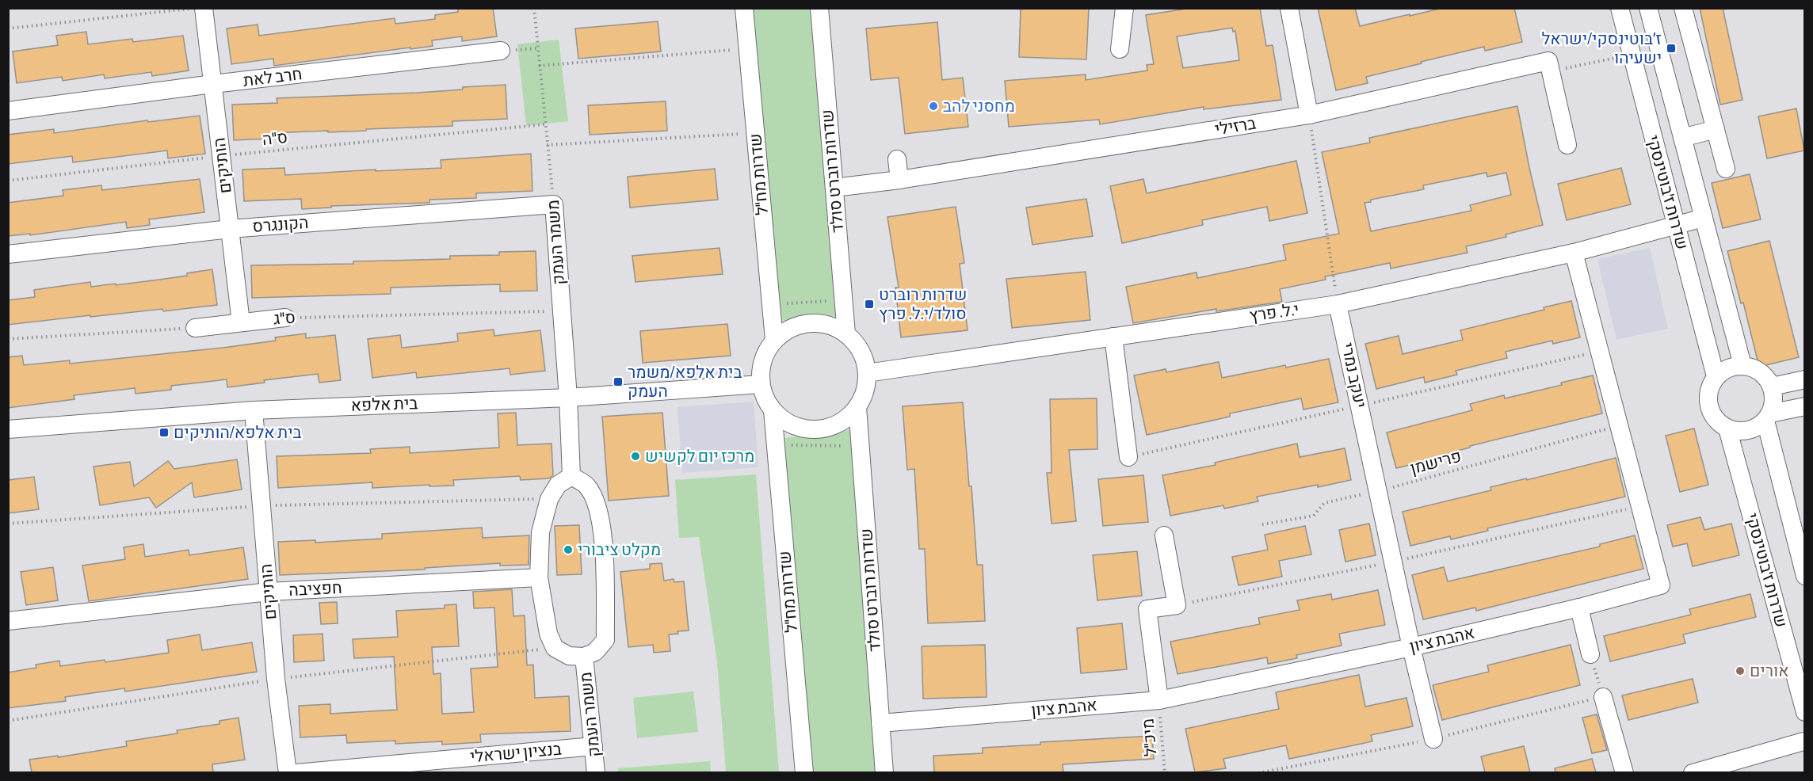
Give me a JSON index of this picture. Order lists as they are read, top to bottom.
{
  "streets": {
    "street": [
      "חרב לאת",
      "ברזילי",
      "הותיקים",
      "שדרות רוברט סולד",
      "שדרות מח\"ל",
      "שדרות ז'בוטינסקי",
      "הקונגרס",
      "משמר העמק",
      "י.ל. פרץ",
      "ס\"ג",
      "יעקב נמרי",
      "בית אלפא",
      "חפציבה",
      "אהבת ציון",
      "בנציון ישראלי"
    ],
    "path": ["ס\"ה", "פרישמן", "מיכ\"ל"]
  },
  "crossings": [
    ["חרב לאת", "הותיקים"],
    ["ברזילי", "שדרות רוברט סולד"],
    ["ס\"ה", "הותיקים"],
    ["ס\"ה", "משמר העמק"],
    ["הותיקים", "הקונגרס"],
    ["הותיקים", "ס\"ג"],
    ["הותיקים", "בית אלפא"],
    ["הותיקים", "חפציבה"],
    ["שדרות רוברט סולד", "שדרות מח\"ל"],
    ["שדרות רוברט סולד", "י.ל. פרץ"],
    ["שדרות רוברט סולד", "בית אלפא"],
    ["שדרות רוברט סולד", "אהבת ציון"],
    ["שדרות מח\"ל", "י.ל. פרץ"],
    ["שדרות מח\"ל", "בית אלפא"],
    ["שדרות ז'בוטינסקי", "י.ל. פרץ"],
    ["הקונגרס", "משמר העמק"],
    ["משמר העמק", "ס\"ג"],
    ["משמר העמק", "בית אלפא"],
    ["משמר העמק", "חפציבה"],
    ["משמר העמק", "בנציון ישראלי"],
    ["י.ל. פרץ", "יעקב נמרי"],
    ["י.ל. פרץ", "בית אלפא"],
    ["י.ל. פרץ", "אהבת ציון"],
    ["יעקב נמרי", "פרישמן"],
    ["יעקב נמרי", "אהבת ציון"],
    ["פרישמן", "אהבת ציון"],
    ["אהבת ציון", "מיכ\"ל"]
  ],
  "places": {
    "transit": [
      "ז׳בוטינסקי/ישראל ישעיהו",
      "שדרות רוברט סולד/י.ל. פרץ",
      "בית אלפא/משמר העמק",
      "בית אלפא/הותיקים"
    ],
    "other": [
      "מחסני להב",
      "מרכז יום לקשיש",
      "מקלט ציבורי",
      "אורים"
    ]
  }
}
